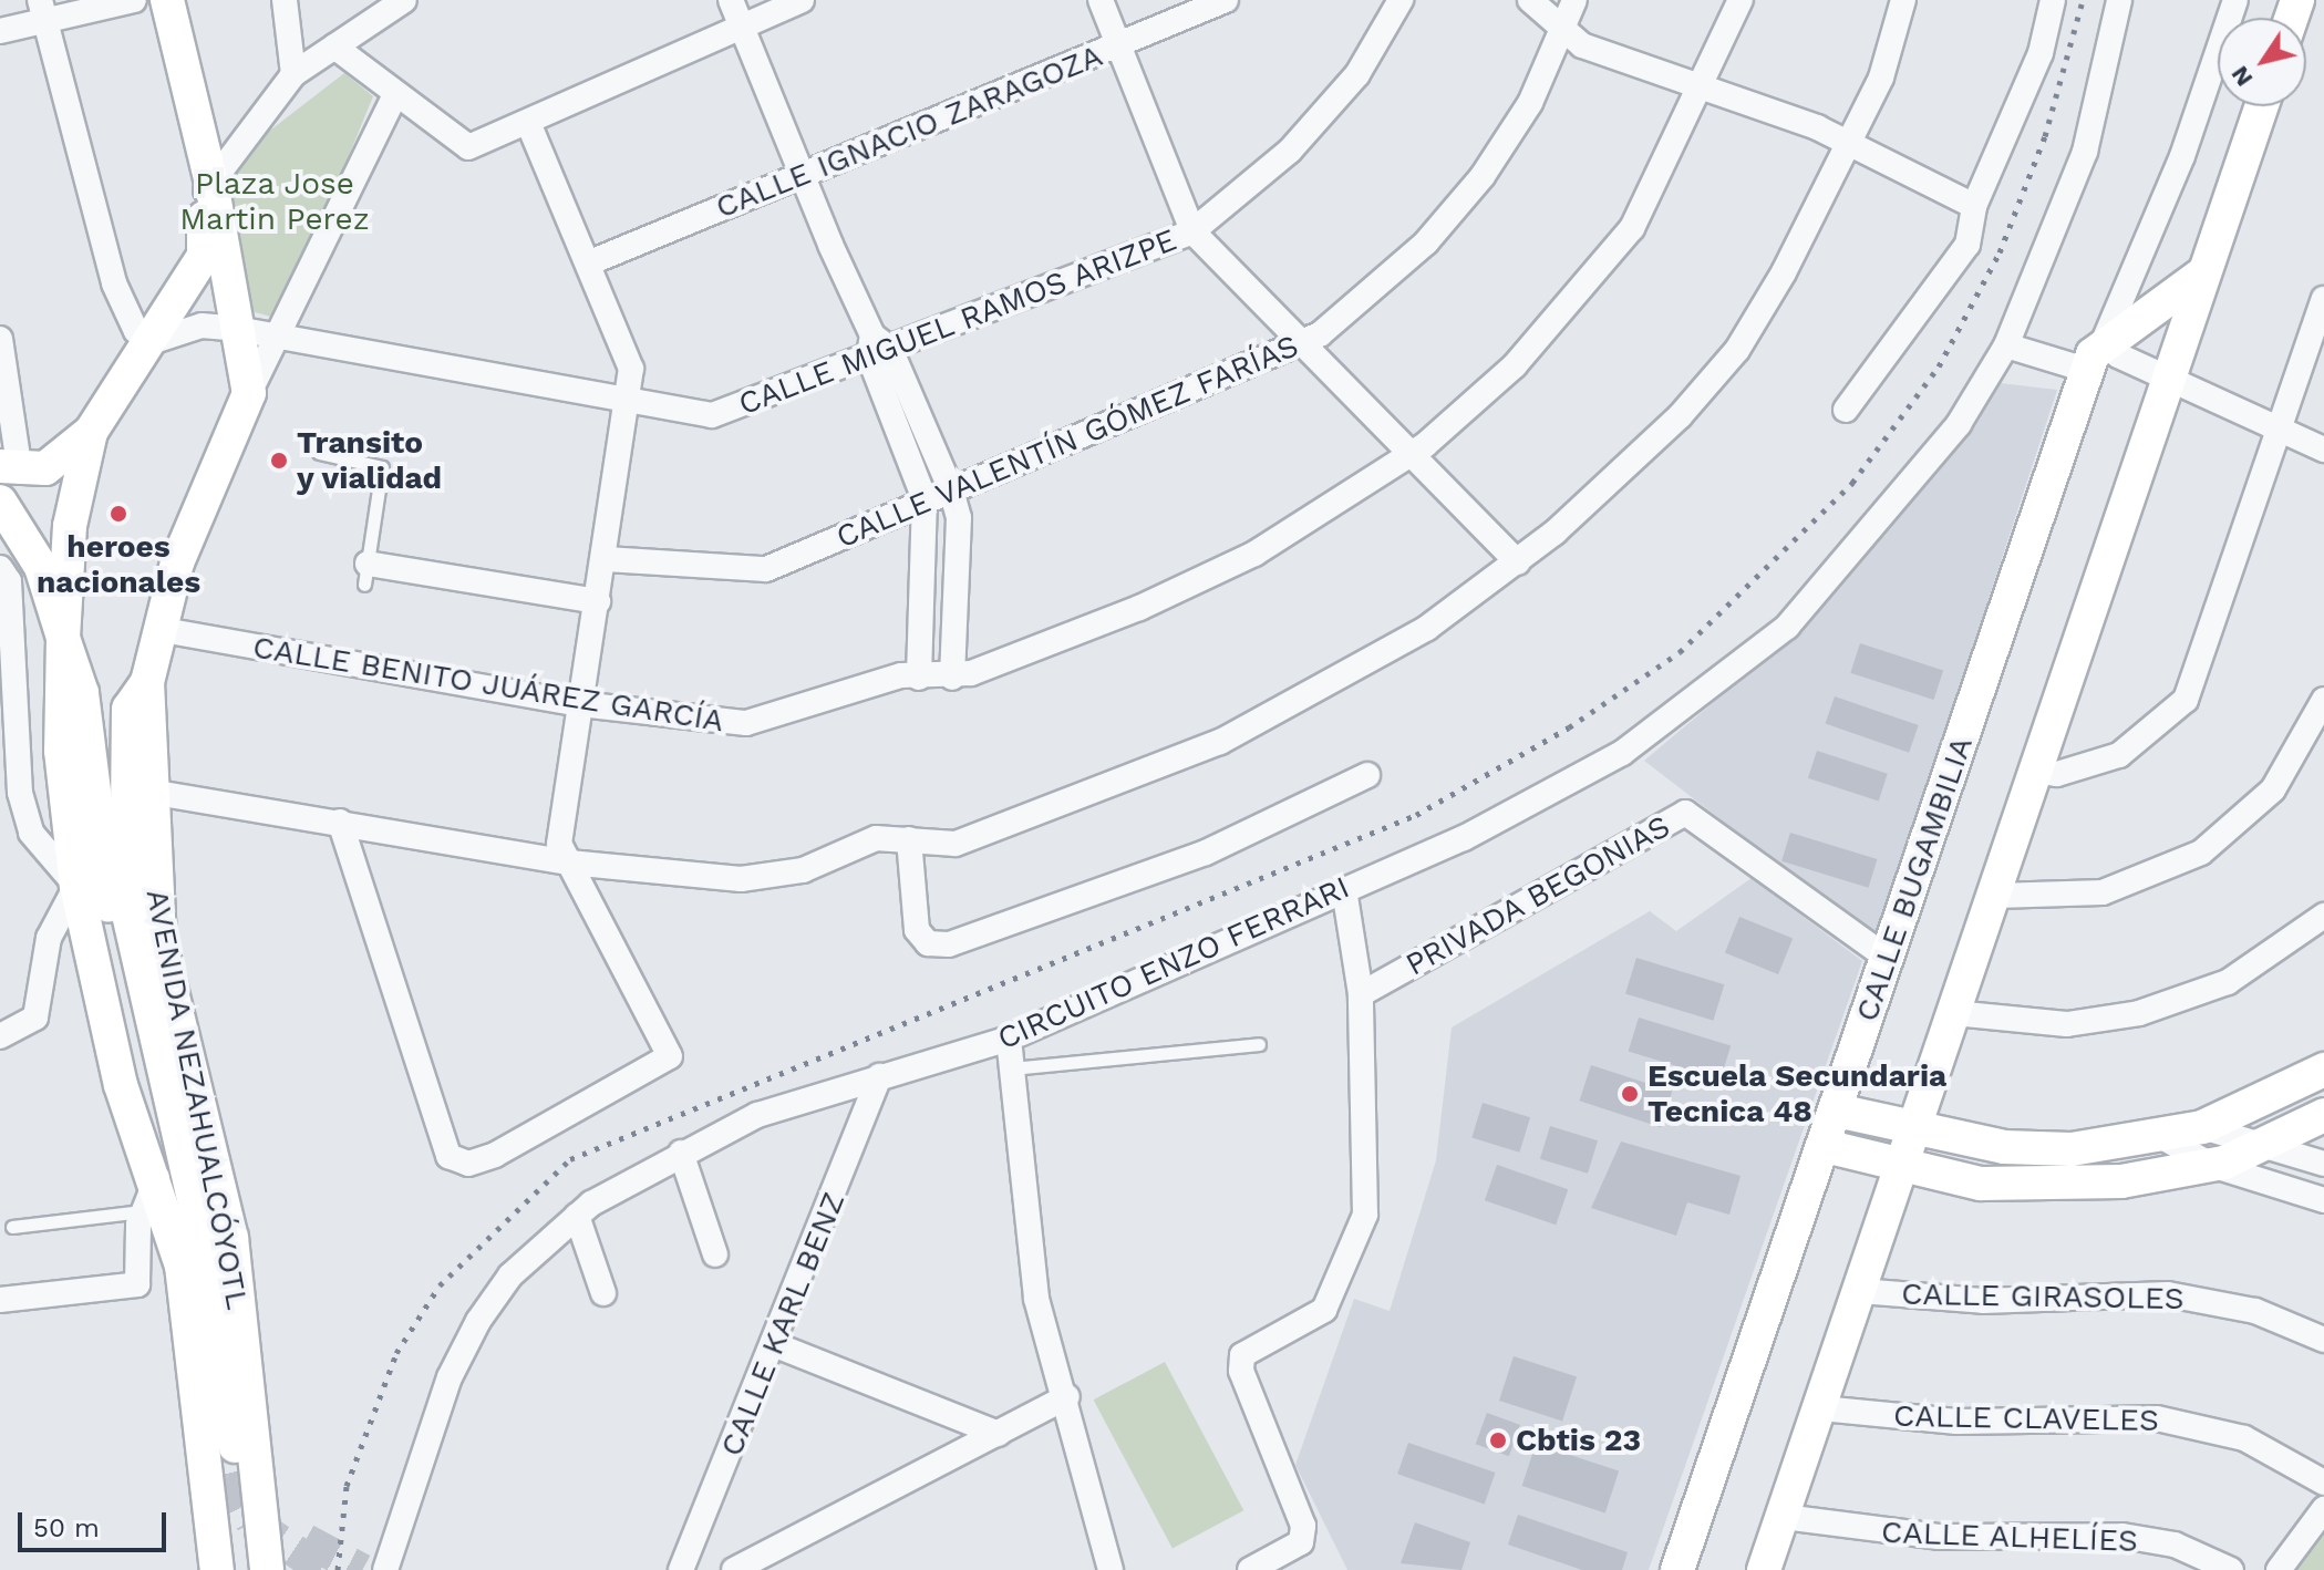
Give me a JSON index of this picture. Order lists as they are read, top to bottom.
{
  "streets": {
    "main road": ["CALLE BUGAMBILIA", "AVENIDA NEZAHUALCÓYOTL"],
    "street": [
      "CALLE IGNACIO ZARAGOZA",
      "CALLE MIGUEL RAMOS ARIZPE",
      "CALLE VALENTÍN GÓMEZ FARÍAS",
      "CALLE BENITO JUÁREZ GARCÍA",
      "PRIVADA BEGONIAS",
      "CIRCUITO ENZO FERRARI",
      "CALLE GIRASOLES",
      "CALLE KARL BENZ",
      "CALLE CLAVELES",
      "CALLE ALHELÍES"
    ]
  },
  "crossings": [
    ["CALLE BENITO JUÁREZ GARCÍA", "AVENIDA NEZAHUALCÓYOTL"],
    ["CALLE BUGAMBILIA", "PRIVADA BEGONIAS"],
    ["CIRCUITO ENZO FERRARI", "CALLE KARL BENZ"]
  ],
  "parks": ["Plaza Jose Martin Perez"],
  "places": [
    "Transito y vialidad",
    "heroes nacionales",
    "Escuela Secundaria Tecnica 48",
    "Cbtis 23"
  ],
  "scale_bar": "50 m",
  "north": "bottom left"
}
